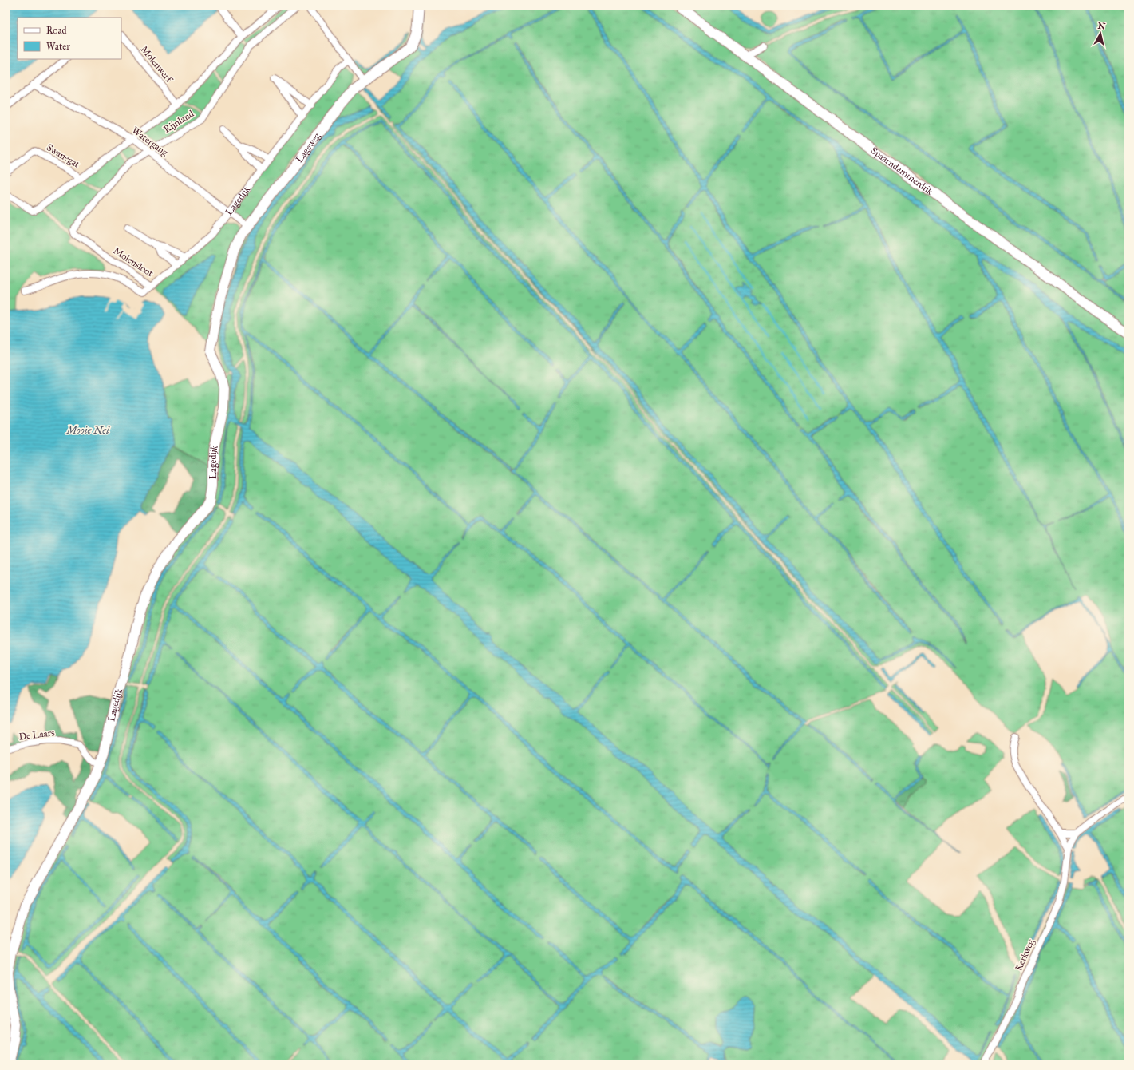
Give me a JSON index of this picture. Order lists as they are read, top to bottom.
{
  "streets": {
    "street": [
      "Molenwerf",
      "Rijnland",
      "Watergang",
      "Lageweg",
      "Swanegat",
      "Spaarndammerdijk",
      "Lagedijk",
      "Molensloot",
      "De Laars",
      "Kerkweg"
    ]
  },
  "crossings": [
    ["Molenwerf", "Rijnland"],
    ["Rijnland", "Watergang"],
    ["Rijnland", "Swanegat"],
    ["Rijnland", "Molensloot"],
    ["Watergang", "Lageweg"],
    ["Watergang", "Lagedijk"],
    ["Lageweg", "Lagedijk"],
    ["Lagedijk", "Molensloot"],
    ["Lagedijk", "De Laars"]
  ],
  "water": ["Mooie Nel"],
  "legend": ["Road", "Water"],
  "north": "top"
}
